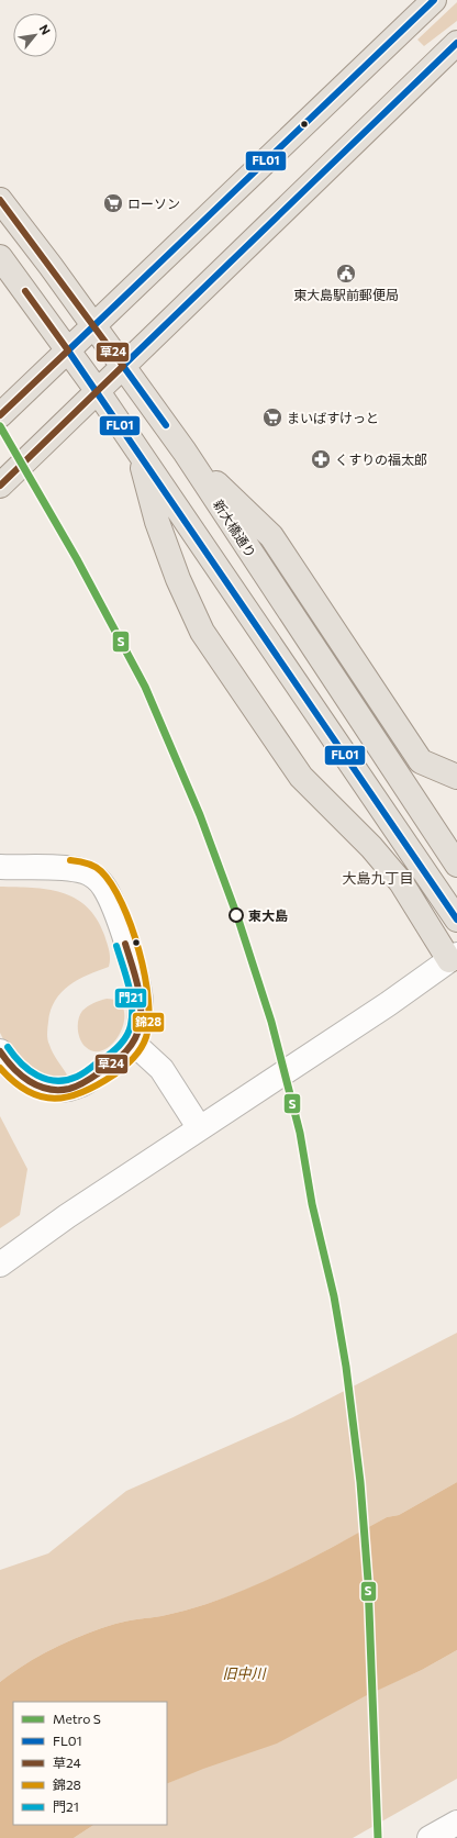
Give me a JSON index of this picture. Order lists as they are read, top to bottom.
{
  "streets": {
    "main road": ["新大橋通り"]
  },
  "districts": ["大島九丁目"],
  "water": ["旧中川"],
  "places": {
    "supermarket": ["ローソン", "まいばすけっと"],
    "public building": ["東大島駅前郵便局"],
    "pharmacy": ["くすりの福太郎"],
    "other": ["東大島"]
  },
  "lines": [
    "transit line FL01",
    "transit line 草24",
    "metro line S",
    "transit line 錦28",
    "transit line 門21"
  ],
  "legend": [
    "Metro S",
    "FL01",
    "草24",
    "錦28",
    "門21"
  ],
  "north": "top right"
}
